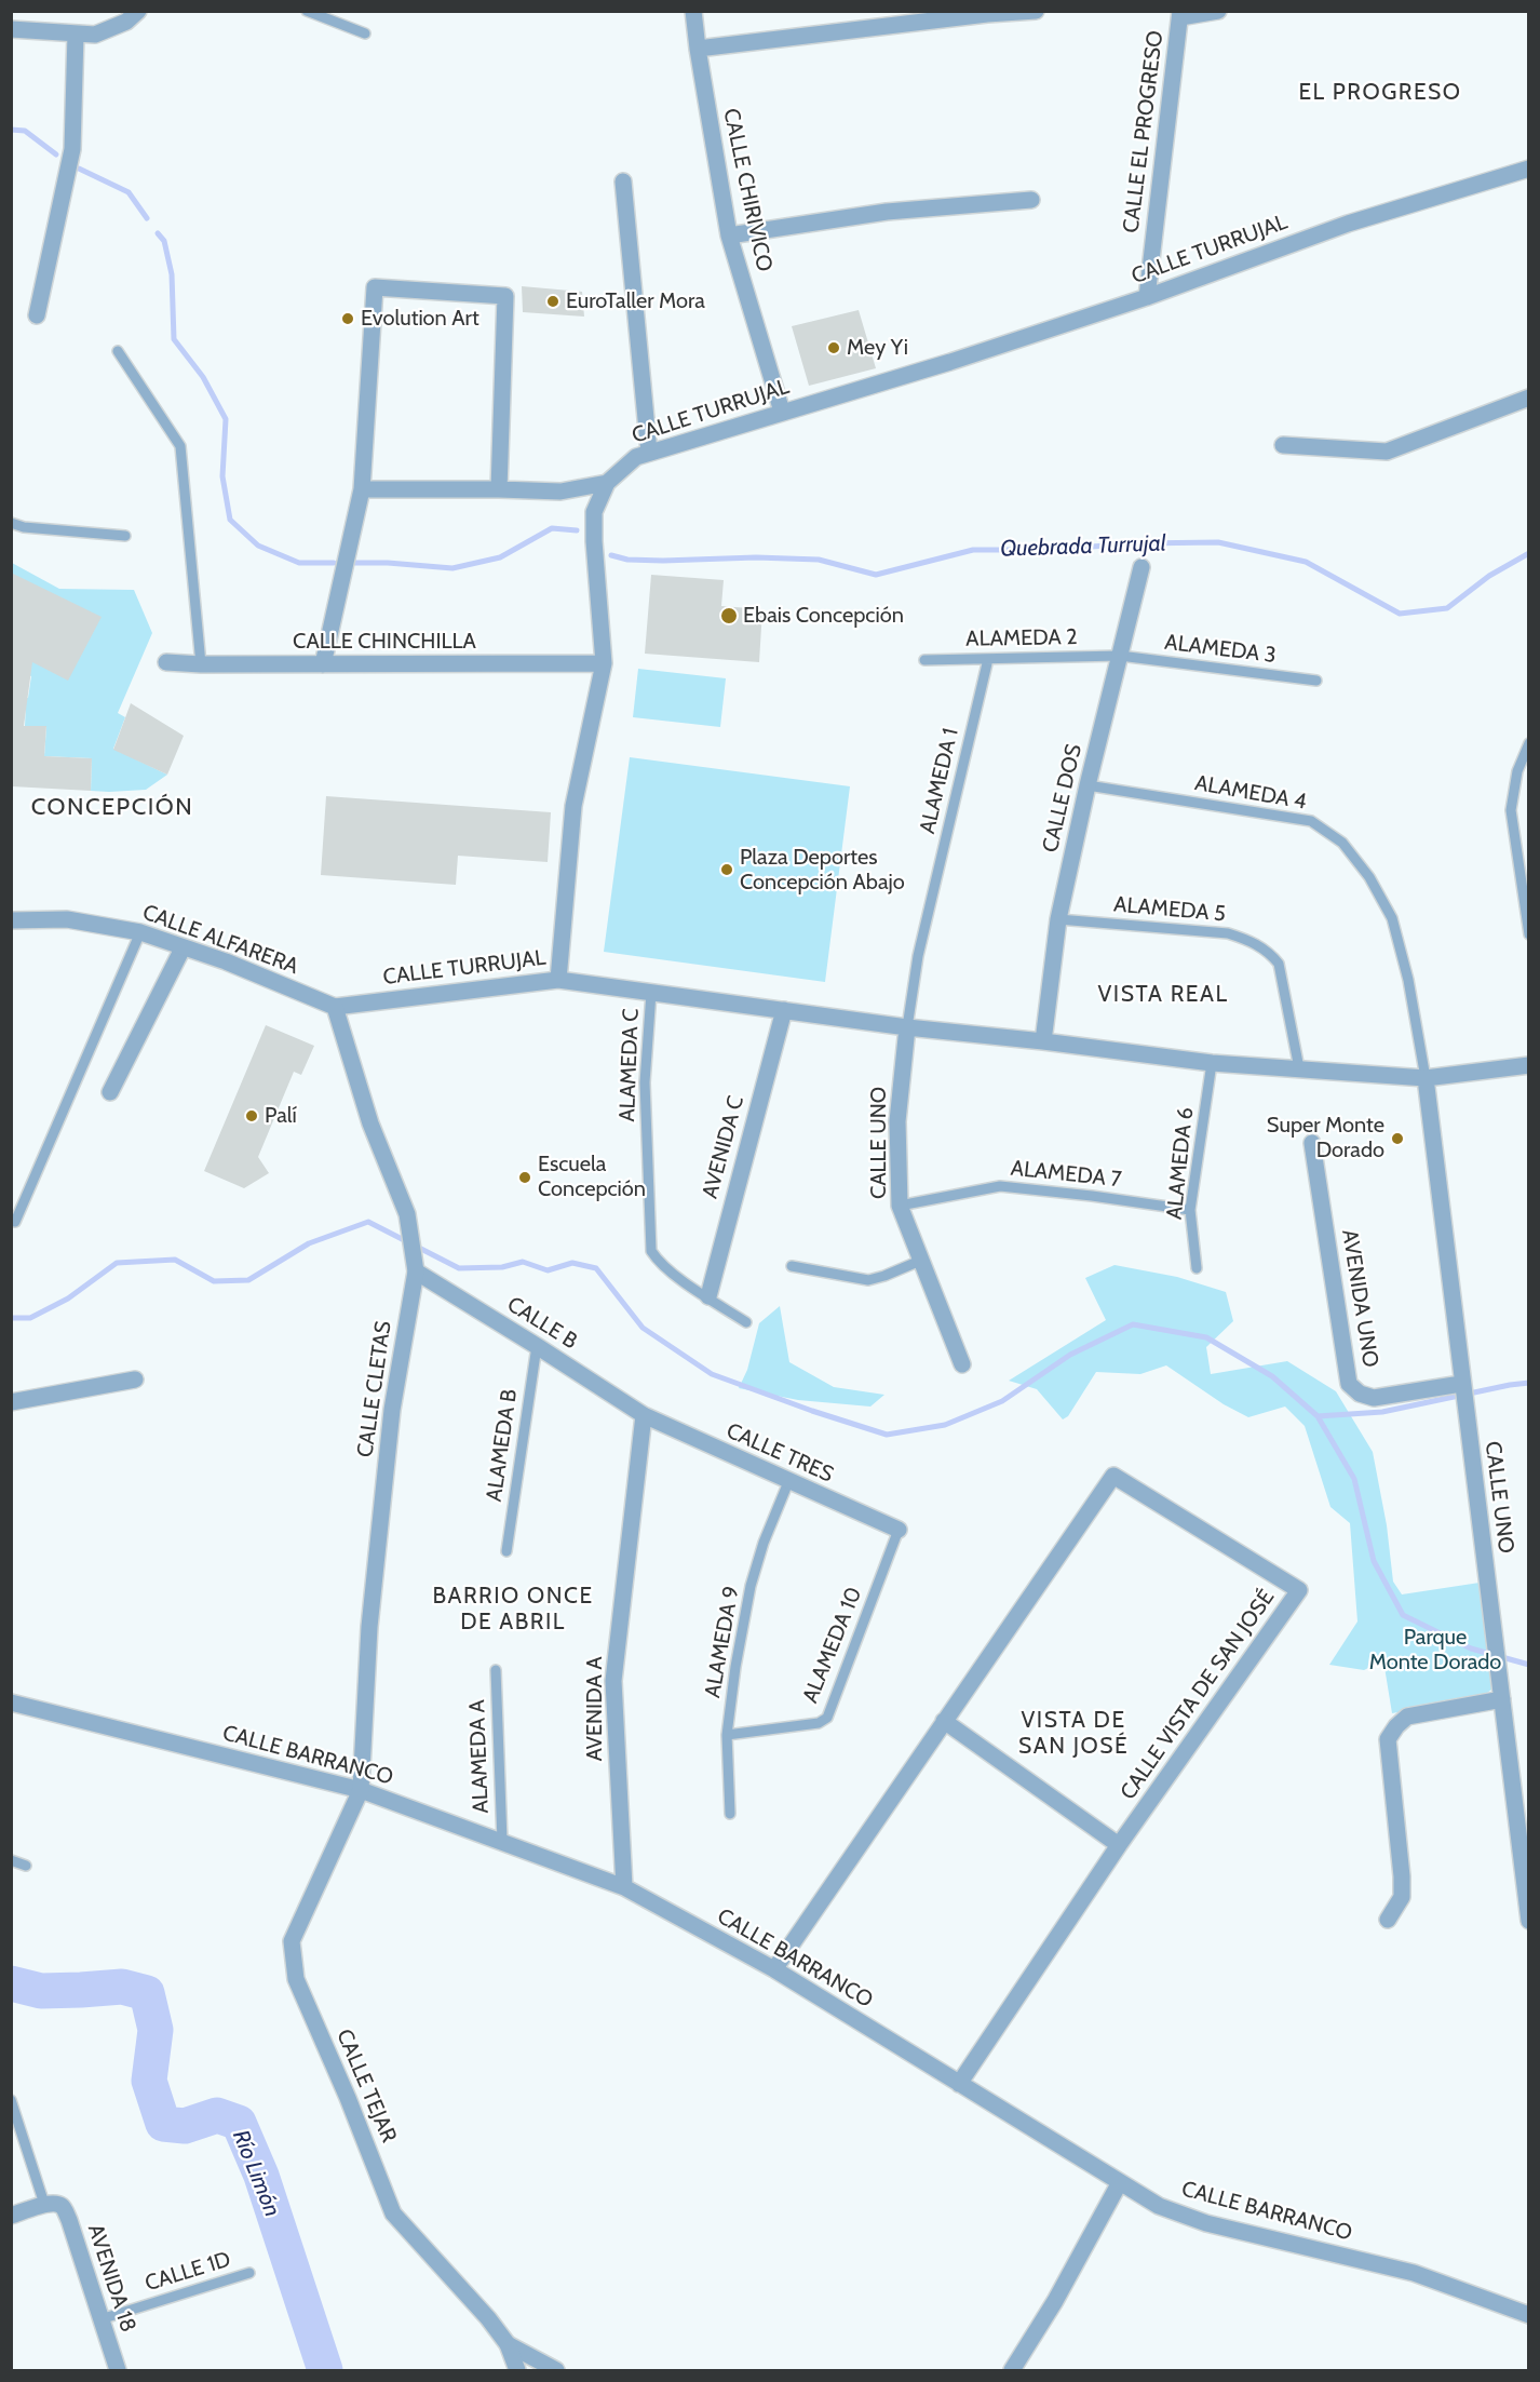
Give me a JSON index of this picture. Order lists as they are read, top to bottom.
{
  "streets": {
    "street": [
      "CALLE EL PROGRESO",
      "CALLE CHIRIVICO",
      "CALLE TURRUJAL",
      "CALLE CHINCHILLA",
      "CALLE DOS",
      "CALLE ALFARERA",
      "CALLE UNO",
      "AVENIDA C",
      "AVENIDA UNO",
      "CALLE B",
      "CALLE CLETAS",
      "CALLE TRES",
      "CALLE VISTA DE SAN JOSÉ",
      "AVENIDA A",
      "CALLE BARRANCO",
      "CALLE TEJAR",
      "AVENIDA 18"
    ],
    "lane": [
      "ALAMEDA 2",
      "ALAMEDA 3",
      "ALAMEDA 1",
      "ALAMEDA 4",
      "ALAMEDA 5",
      "ALAMEDA C",
      "ALAMEDA 6",
      "ALAMEDA 7",
      "ALAMEDA B",
      "ALAMEDA 9",
      "ALAMEDA 10",
      "ALAMEDA A",
      "CALLE 1D"
    ]
  },
  "crossings": [
    ["CALLE EL PROGRESO", "CALLE TURRUJAL"],
    ["CALLE CHIRIVICO", "CALLE TURRUJAL"],
    ["CALLE TURRUJAL", "CALLE CHINCHILLA"],
    ["CALLE TURRUJAL", "CALLE ALFARERA"],
    ["CALLE TURRUJAL", "CALLE CLETAS"],
    ["ALAMEDA 2", "ALAMEDA 3"],
    ["ALAMEDA 2", "ALAMEDA 1"],
    ["ALAMEDA 2", "CALLE DOS"],
    ["ALAMEDA 3", "CALLE DOS"],
    ["ALAMEDA 1", "CALLE UNO"],
    ["ALAMEDA 4", "CALLE DOS"],
    ["ALAMEDA 4", "CALLE UNO"],
    ["CALLE DOS", "ALAMEDA 5"],
    ["CALLE ALFARERA", "CALLE CLETAS"],
    ["ALAMEDA C", "AVENIDA C"],
    ["CALLE UNO", "ALAMEDA 7"],
    ["CALLE UNO", "AVENIDA UNO"],
    ["ALAMEDA 6", "ALAMEDA 7"],
    ["CALLE B", "CALLE CLETAS"],
    ["CALLE B", "ALAMEDA B"],
    ["CALLE B", "CALLE TRES"],
    ["CALLE B", "AVENIDA A"],
    ["CALLE CLETAS", "CALLE BARRANCO"],
    ["CALLE CLETAS", "CALLE TEJAR"],
    ["CALLE TRES", "ALAMEDA 9"],
    ["CALLE TRES", "ALAMEDA 10"],
    ["CALLE TRES", "AVENIDA A"],
    ["ALAMEDA 9", "ALAMEDA 10"],
    ["CALLE VISTA DE SAN JOSÉ", "CALLE BARRANCO"],
    ["AVENIDA A", "CALLE BARRANCO"],
    ["CALLE BARRANCO", "ALAMEDA A"],
    ["CALLE BARRANCO", "CALLE TEJAR"],
    ["CALLE 1D", "AVENIDA 18"]
  ],
  "districts": [
    "EL PROGRESO",
    "CONCEPCIÓN",
    "VISTA REAL",
    "BARRIO ONCE DE ABRIL",
    "VISTA DE SAN JOSÉ"
  ],
  "water": ["Quebrada Turrujal", "Río Limón"],
  "parks": ["Parque Monte Dorado"],
  "places": [
    "EuroTaller Mora",
    "Evolution Art",
    "Mey Yi",
    "Ebais Concepción",
    "Plaza Deportes Concepción Abajo",
    "Palí",
    "Super Monte Dorado",
    "Escuela Concepción"
  ]
}
